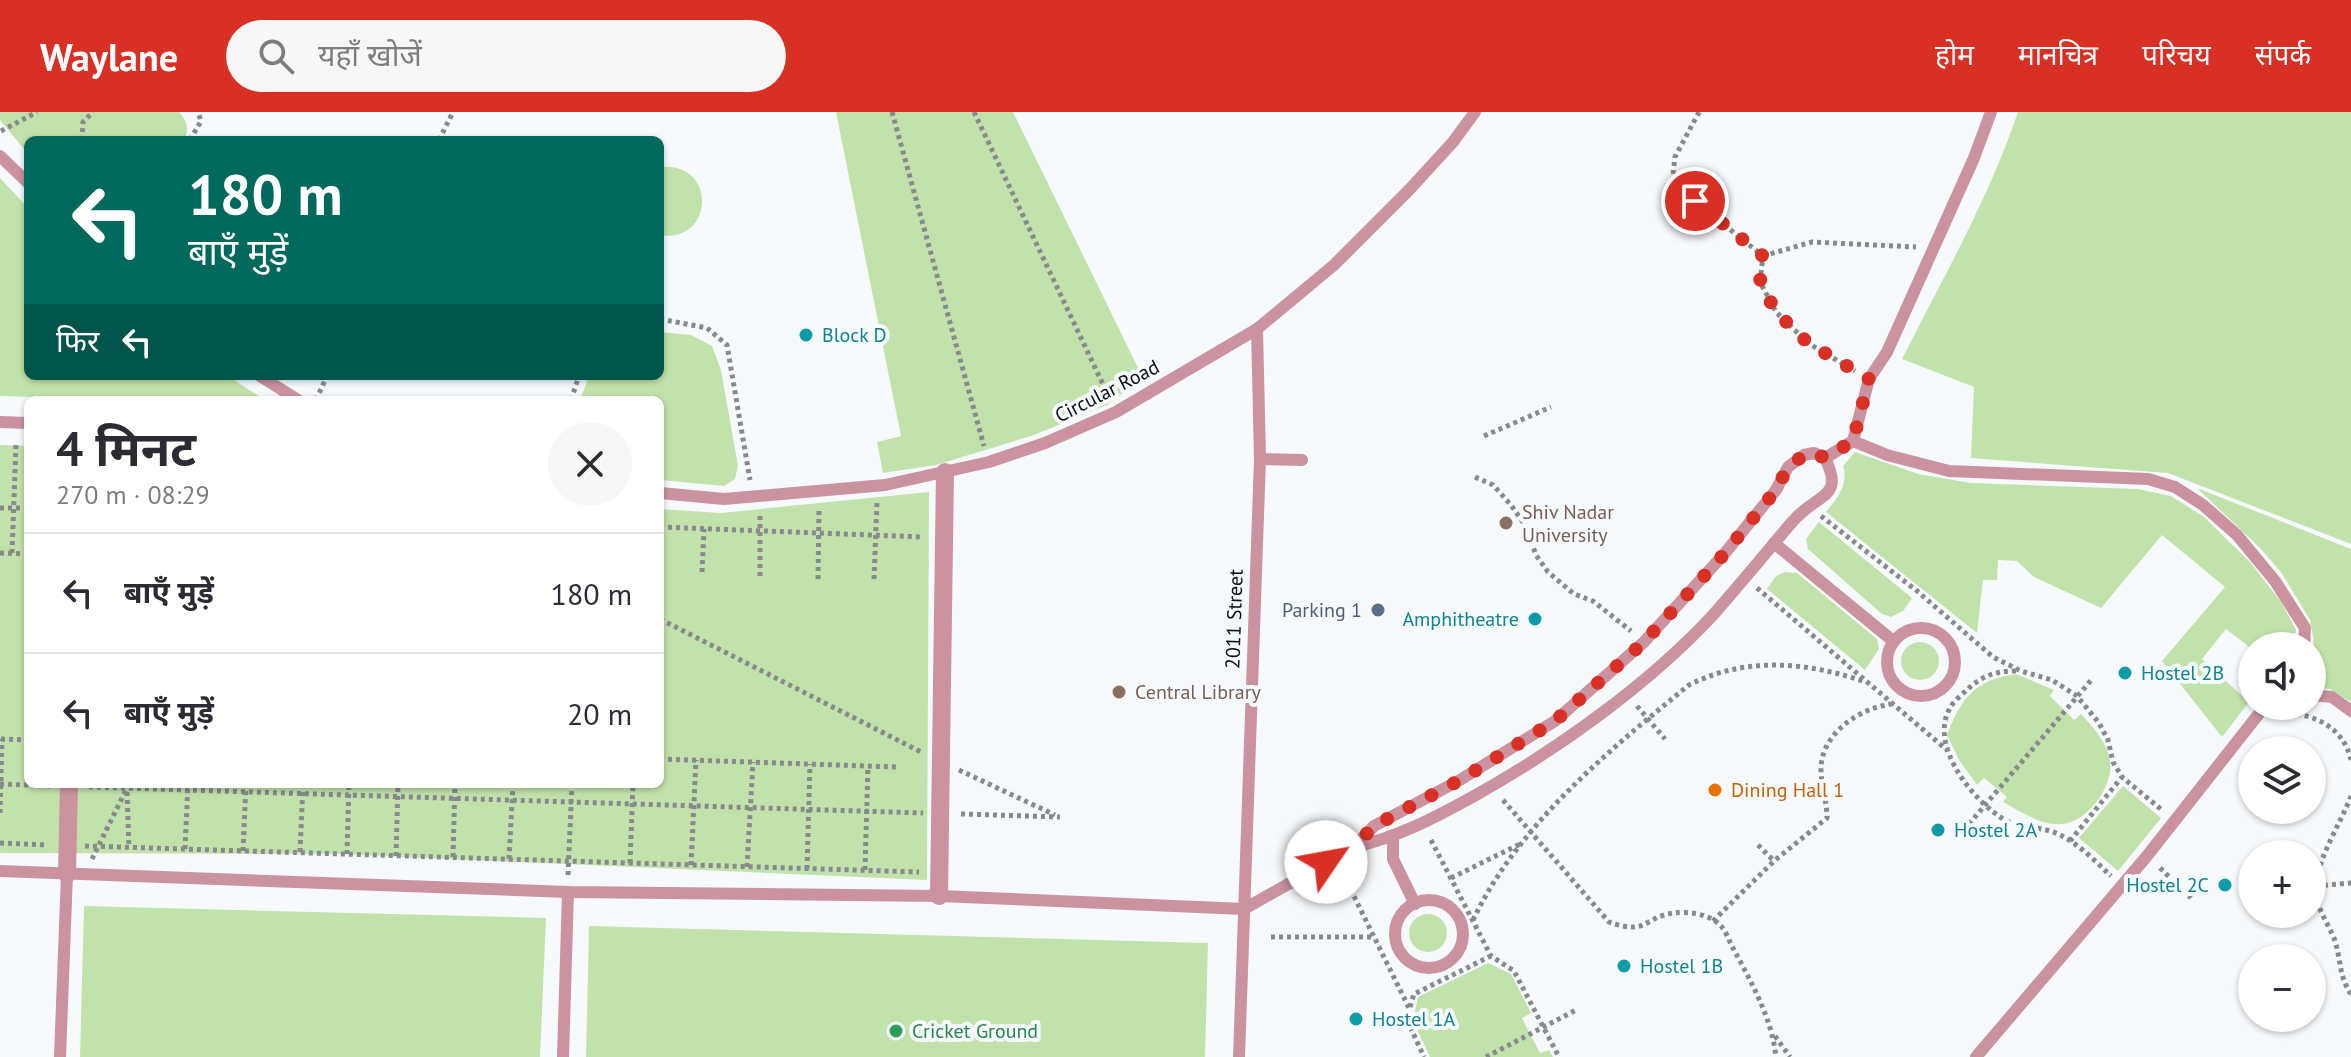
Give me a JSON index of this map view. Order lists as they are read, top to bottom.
{
  "streets": {
    "lane": ["Circular Road", "2011 Street"]
  },
  "crossings": [
    ["Circular Road", "2011 Street"]
  ],
  "places": [
    "Block D",
    "Shiv Nadar University",
    "Parking 1",
    "Amphitheatre",
    "Hostel 2B",
    "Central Library",
    "Dining Hall 1",
    "Hostel 2A",
    "Hostel 2C",
    "Hostel 1B",
    "Hostel 1A",
    "Cricket Ground"
  ],
  "page": {
    "header": "Waylane",
    "search": "यहाँ खोजें",
    "nav": [
      "होम",
      "मानचित्र",
      "परिचय",
      "संपर्क"
    ],
    "turn": ["180 m", "बाएँ मुड़ें"],
    "then": "फिर",
    "heading": ["4 मिनट", "270 m · 08:29"],
    "list": [
      {
        "name": "बाएँ मुड़ें",
        "value": "180 m"
      },
      {
        "name": "बाएँ मुड़ें",
        "value": "20 m"
      }
    ],
    "map_buttons": ["+", "−"]
  }
}
